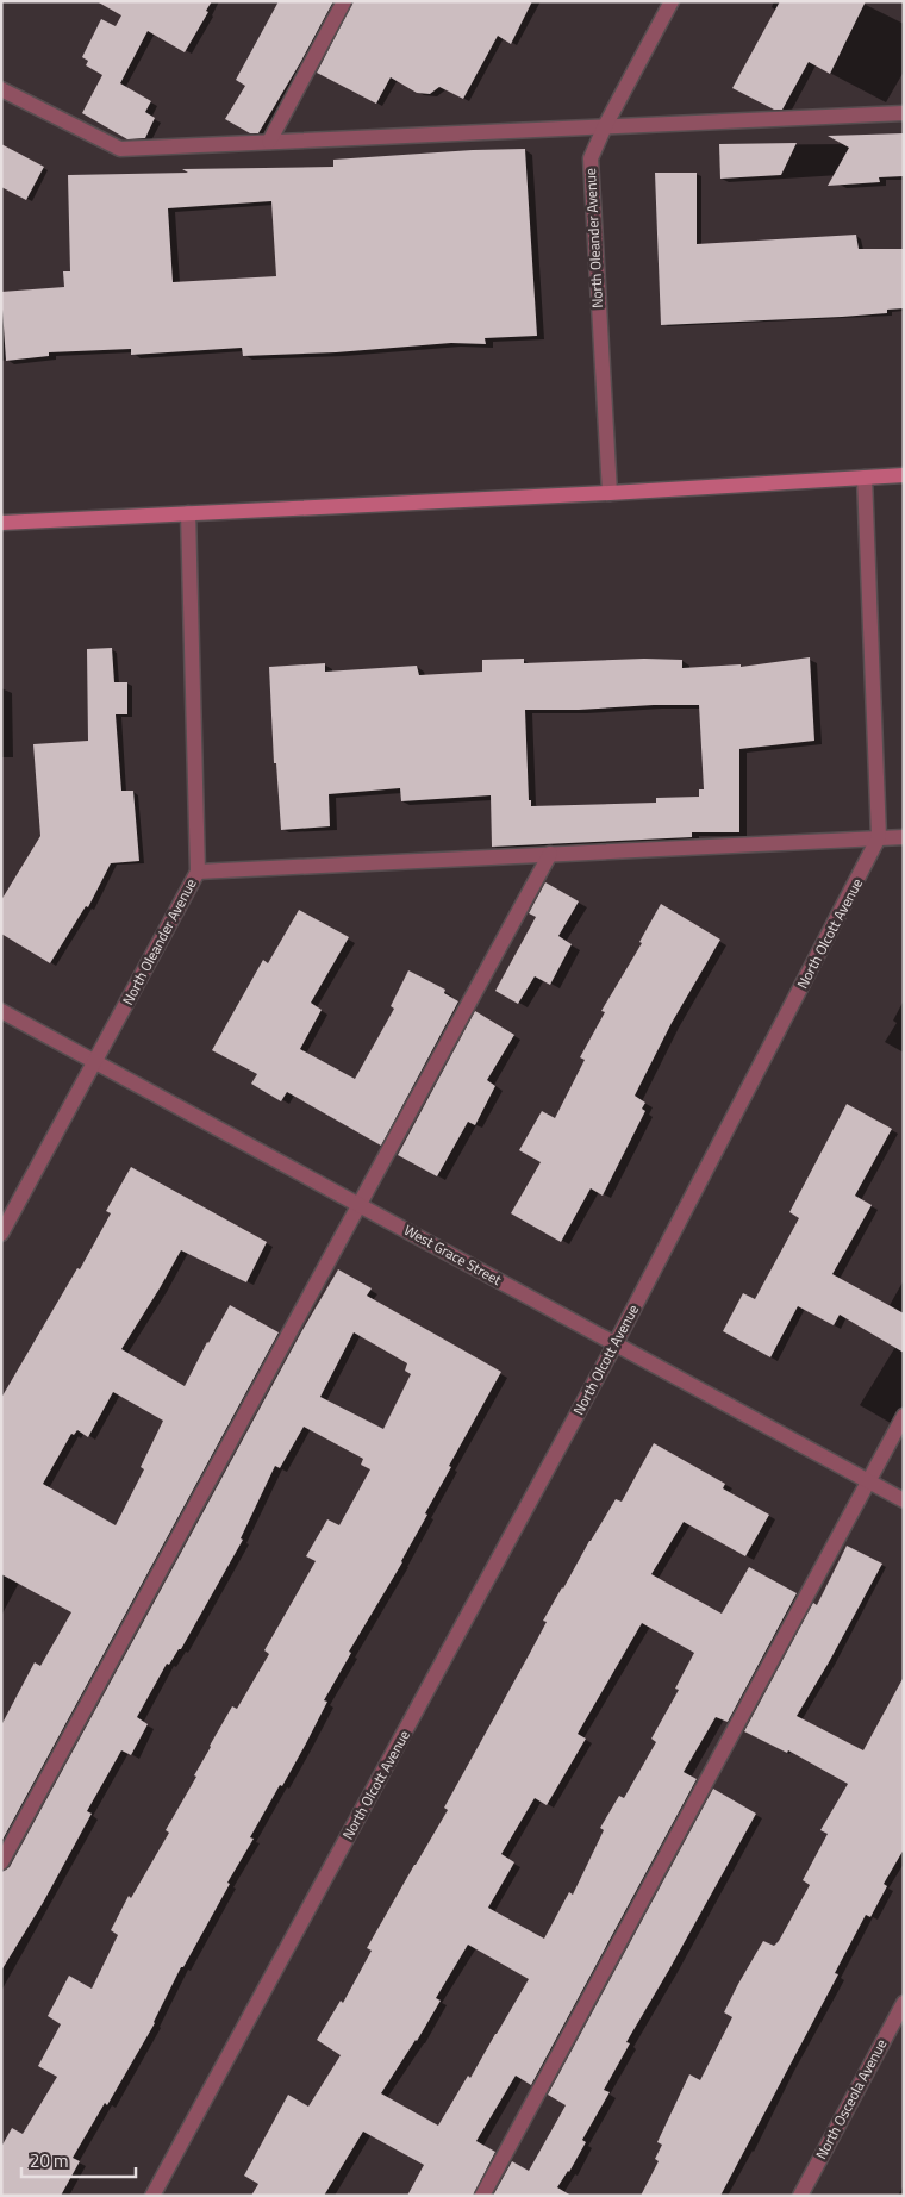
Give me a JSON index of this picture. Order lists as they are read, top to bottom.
{
  "streets": {
    "street": [
      "North Oleander Avenue",
      "North Olcott Avenue",
      "West Grace Street",
      "North Osceola Avenue"
    ]
  },
  "crossings": [
    ["North Oleander Avenue", "West Grace Street"],
    ["North Olcott Avenue", "West Grace Street"]
  ],
  "scale_bar": "20 m"
}
